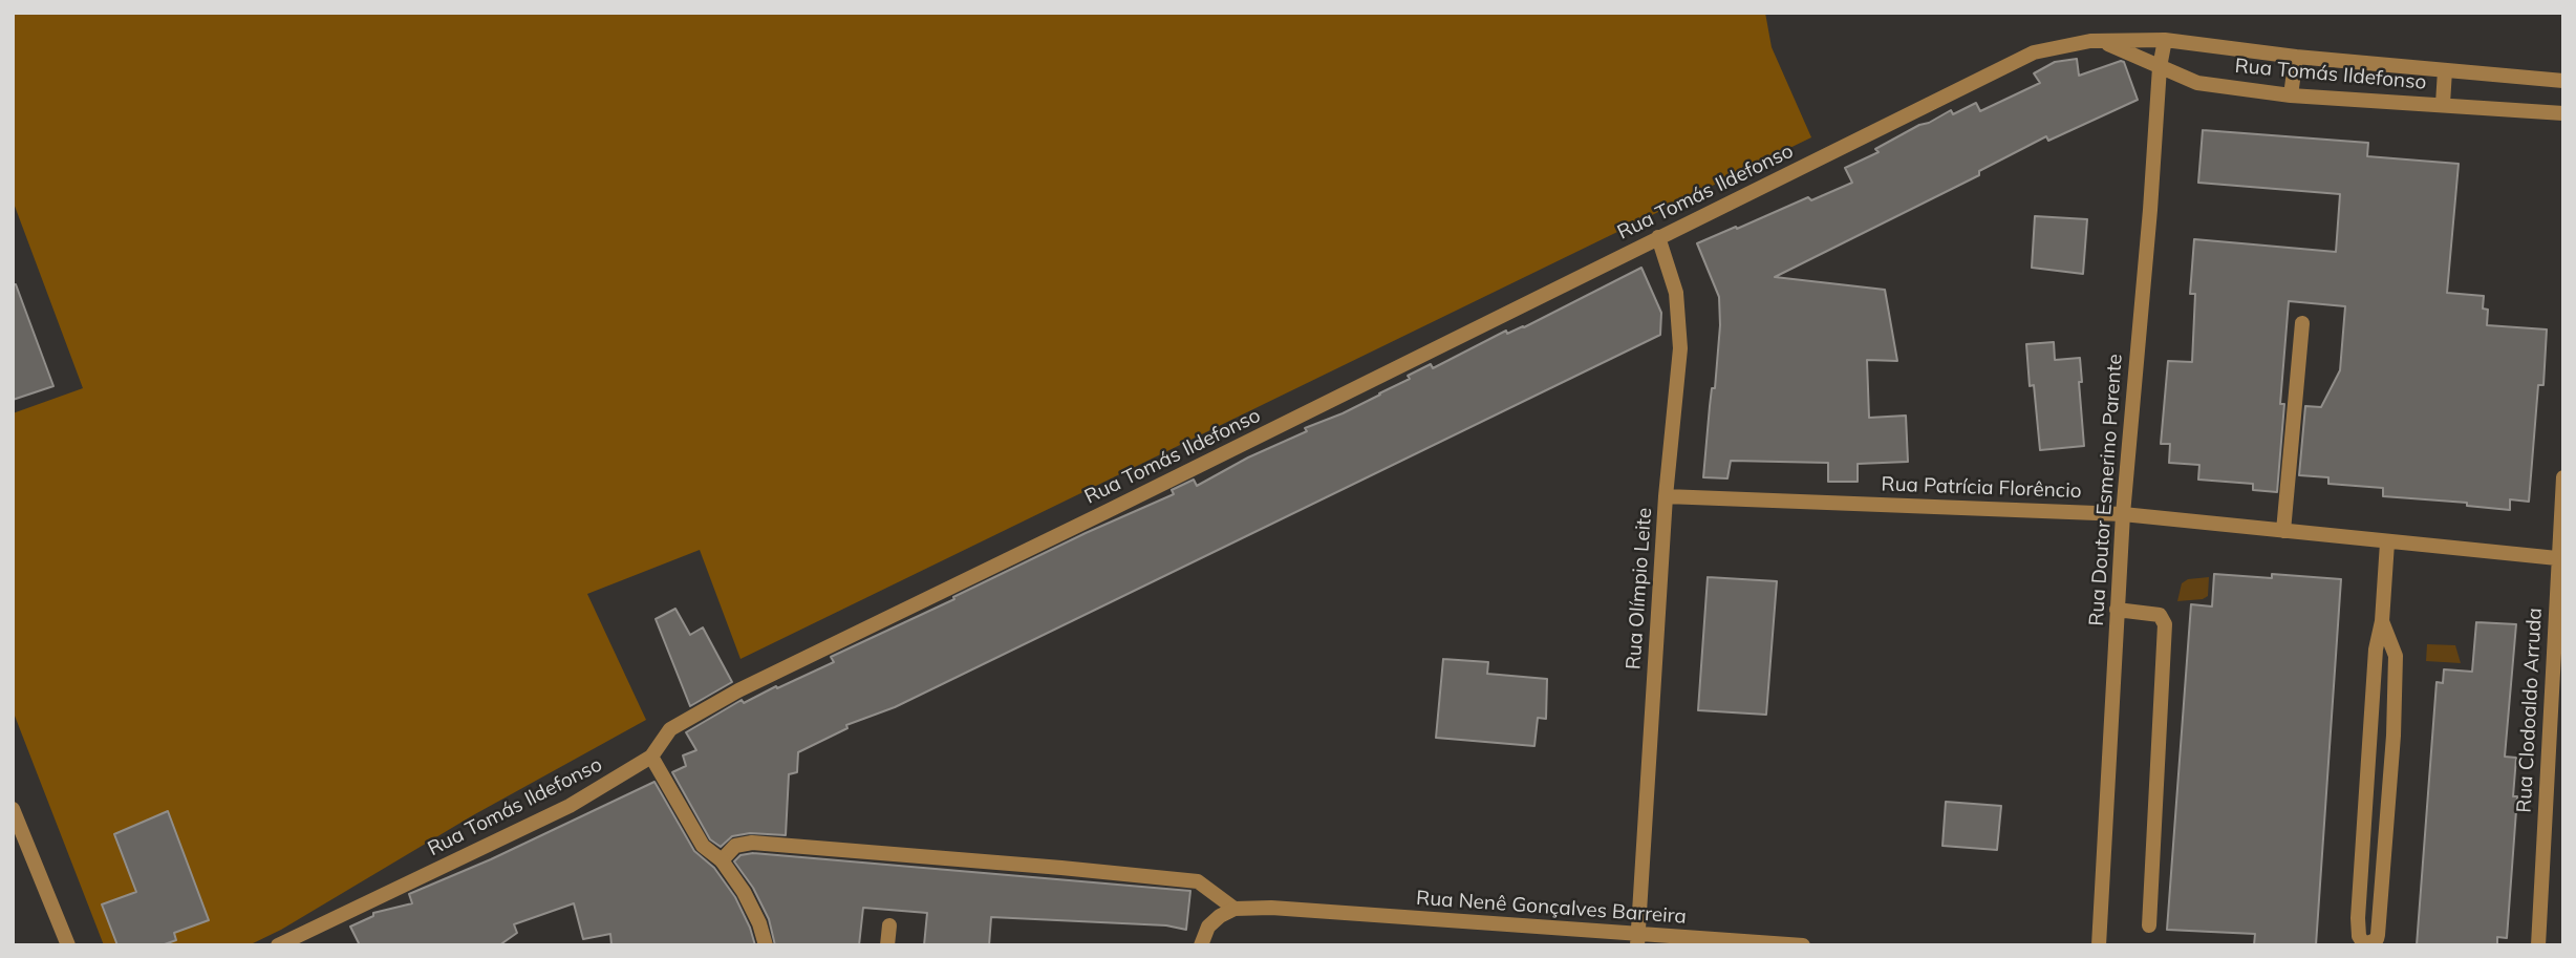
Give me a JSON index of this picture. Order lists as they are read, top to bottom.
{
  "streets": {
    "street": [
      "Rua Tomás Ildefonso",
      "Rua Patrícia Florêncio",
      "Rua Doutor Esmerino Parente",
      "Rua Olímpio Leite",
      "Rua Clodoaldo Arruda",
      "Rua Nenê Gonçalves Barreira"
    ]
  },
  "crossings": [
    ["Rua Tomás Ildefonso", "Rua Doutor Esmerino Parente"],
    ["Rua Tomás Ildefonso", "Rua Olímpio Leite"],
    ["Rua Patrícia Florêncio", "Rua Doutor Esmerino Parente"],
    ["Rua Patrícia Florêncio", "Rua Olímpio Leite"],
    ["Rua Patrícia Florêncio", "Rua Clodoaldo Arruda"],
    ["Rua Olímpio Leite", "Rua Nenê Gonçalves Barreira"]
  ]
}
